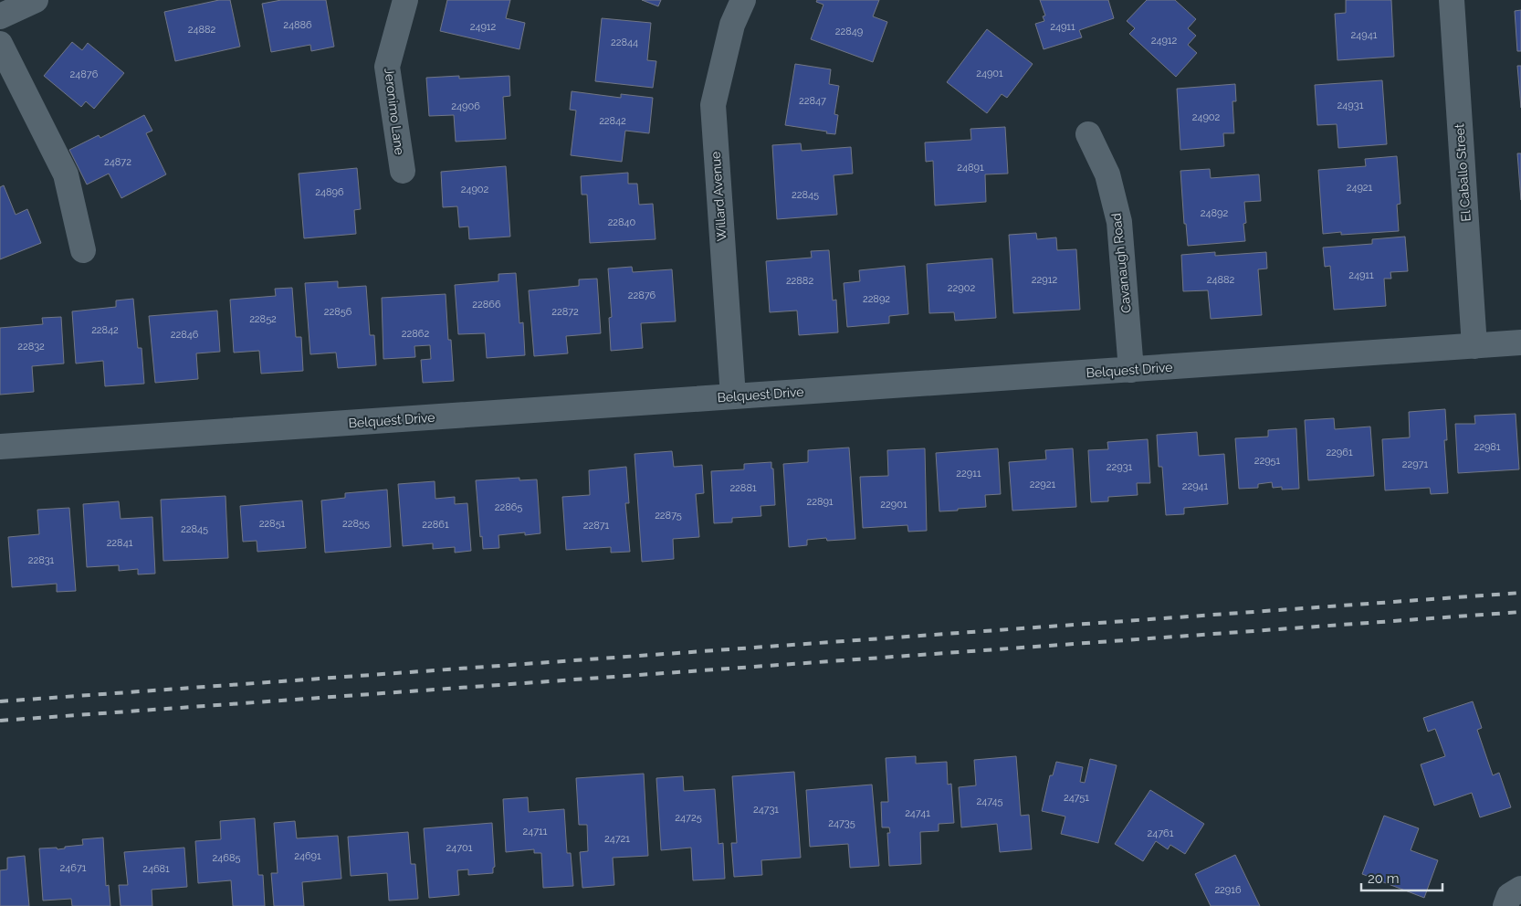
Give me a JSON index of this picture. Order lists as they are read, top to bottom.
{
  "streets": {
    "street": [
      "Jeronimo Lane",
      "El Caballo Street",
      "Willard Avenue",
      "Cavanaugh Road",
      "Belquest Drive"
    ]
  },
  "crossings": [
    ["El Caballo Street", "Belquest Drive"],
    ["Willard Avenue", "Belquest Drive"],
    ["Cavanaugh Road", "Belquest Drive"]
  ],
  "house_numbers": [
    "24886",
    "24912",
    "24911",
    "24882",
    "22849",
    "24941",
    "24912",
    "22844",
    "24901",
    "24876",
    "22847",
    "24931",
    "24906",
    "24902",
    "22842",
    "24872",
    "24891",
    "24921",
    "24902",
    "24896",
    "22845",
    "24892",
    "22840",
    "24911",
    "22912",
    "24882",
    "22882",
    "22902",
    "22876",
    "22892",
    "22866",
    "22856",
    "22872",
    "22852",
    "22842",
    "22862",
    "22846",
    "22832",
    "22981",
    "22961",
    "22951",
    "22971",
    "22931",
    "22911",
    "22921",
    "22941",
    "22881",
    "22891",
    "22901",
    "22865",
    "22875",
    "22851",
    "22855",
    "22861",
    "22871",
    "22845",
    "22841",
    "22831",
    "24751",
    "24745",
    "24731",
    "24741",
    "24725",
    "24735",
    "24711",
    "24761",
    "24721",
    "24701",
    "24691",
    "24685",
    "24671",
    "24681",
    "22916"
  ],
  "scale_bar": "20 m"
}
